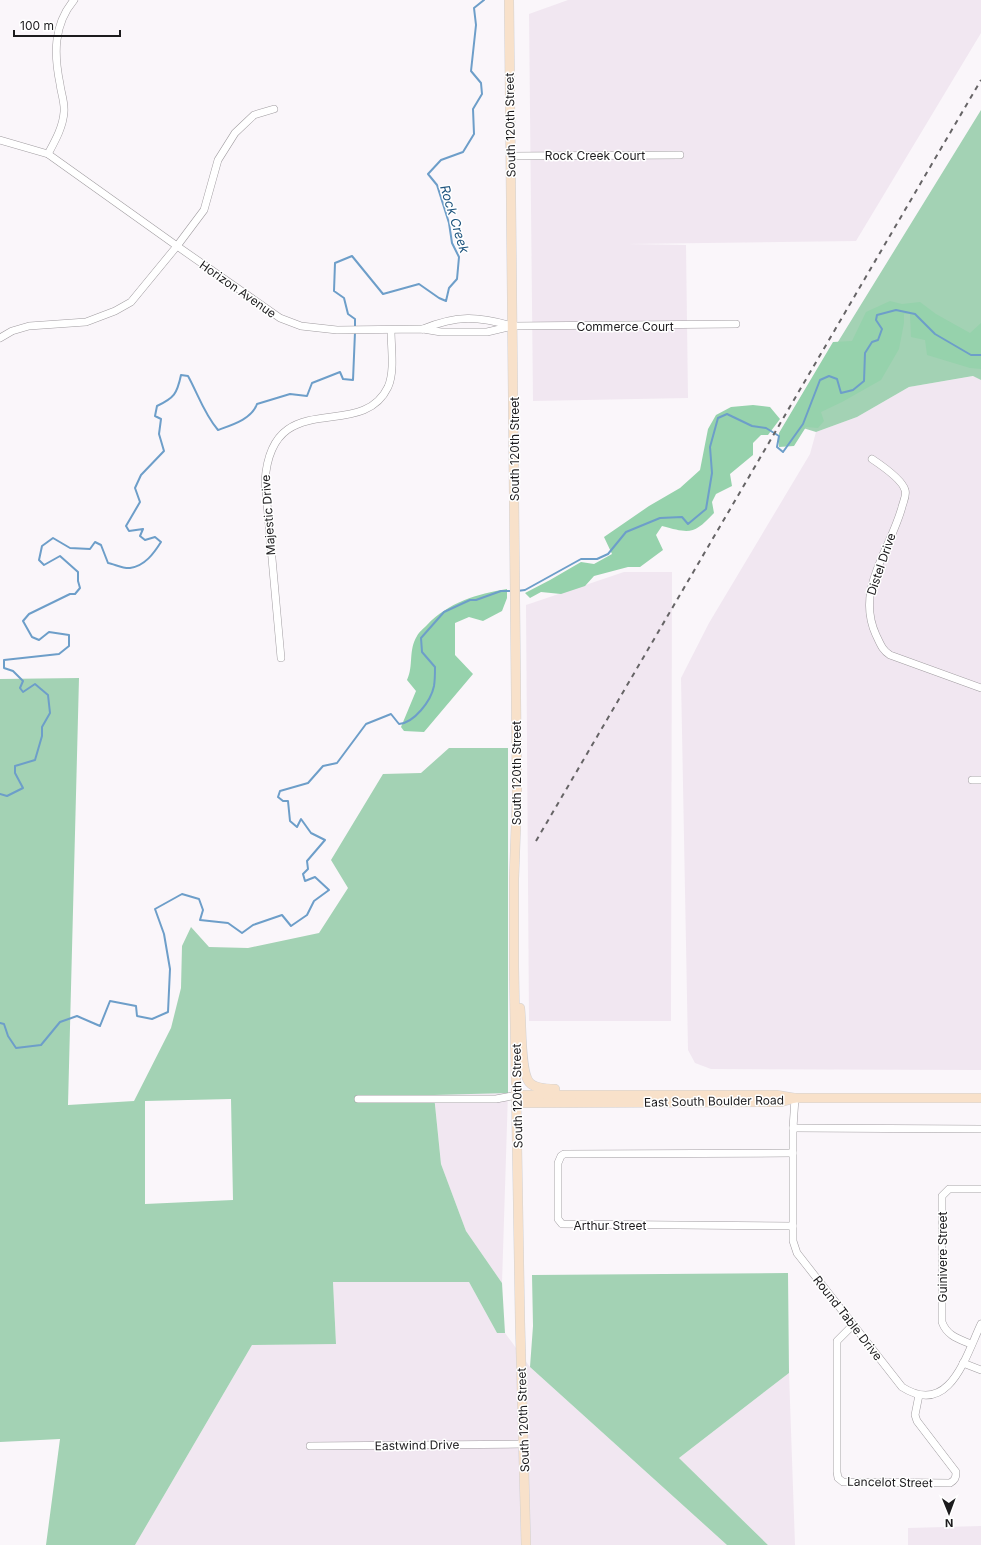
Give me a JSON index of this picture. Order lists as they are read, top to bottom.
{
  "streets": {
    "main road": ["South 120th Street", "East South Boulder Road"],
    "street": [
      "Rock Creek Court",
      "Horizon Avenue",
      "Commerce Court",
      "Majestic Drive",
      "Distel Drive",
      "Arthur Street",
      "Guinivere Street",
      "Round Table Drive",
      "Eastwind Drive",
      "Lancelot Street"
    ]
  },
  "crossings": [
    ["South 120th Street", "Rock Creek Court"],
    ["South 120th Street", "Horizon Avenue"],
    ["South 120th Street", "Commerce Court"],
    ["South 120th Street", "East South Boulder Road"],
    ["South 120th Street", "Eastwind Drive"],
    ["Horizon Avenue", "Commerce Court"],
    ["Horizon Avenue", "Majestic Drive"],
    ["East South Boulder Road", "Round Table Drive"],
    ["Arthur Street", "Round Table Drive"],
    ["Round Table Drive", "Lancelot Street"]
  ],
  "water": ["Rock Creek"],
  "scale_bar": "100 m",
  "north": "bottom"
}
